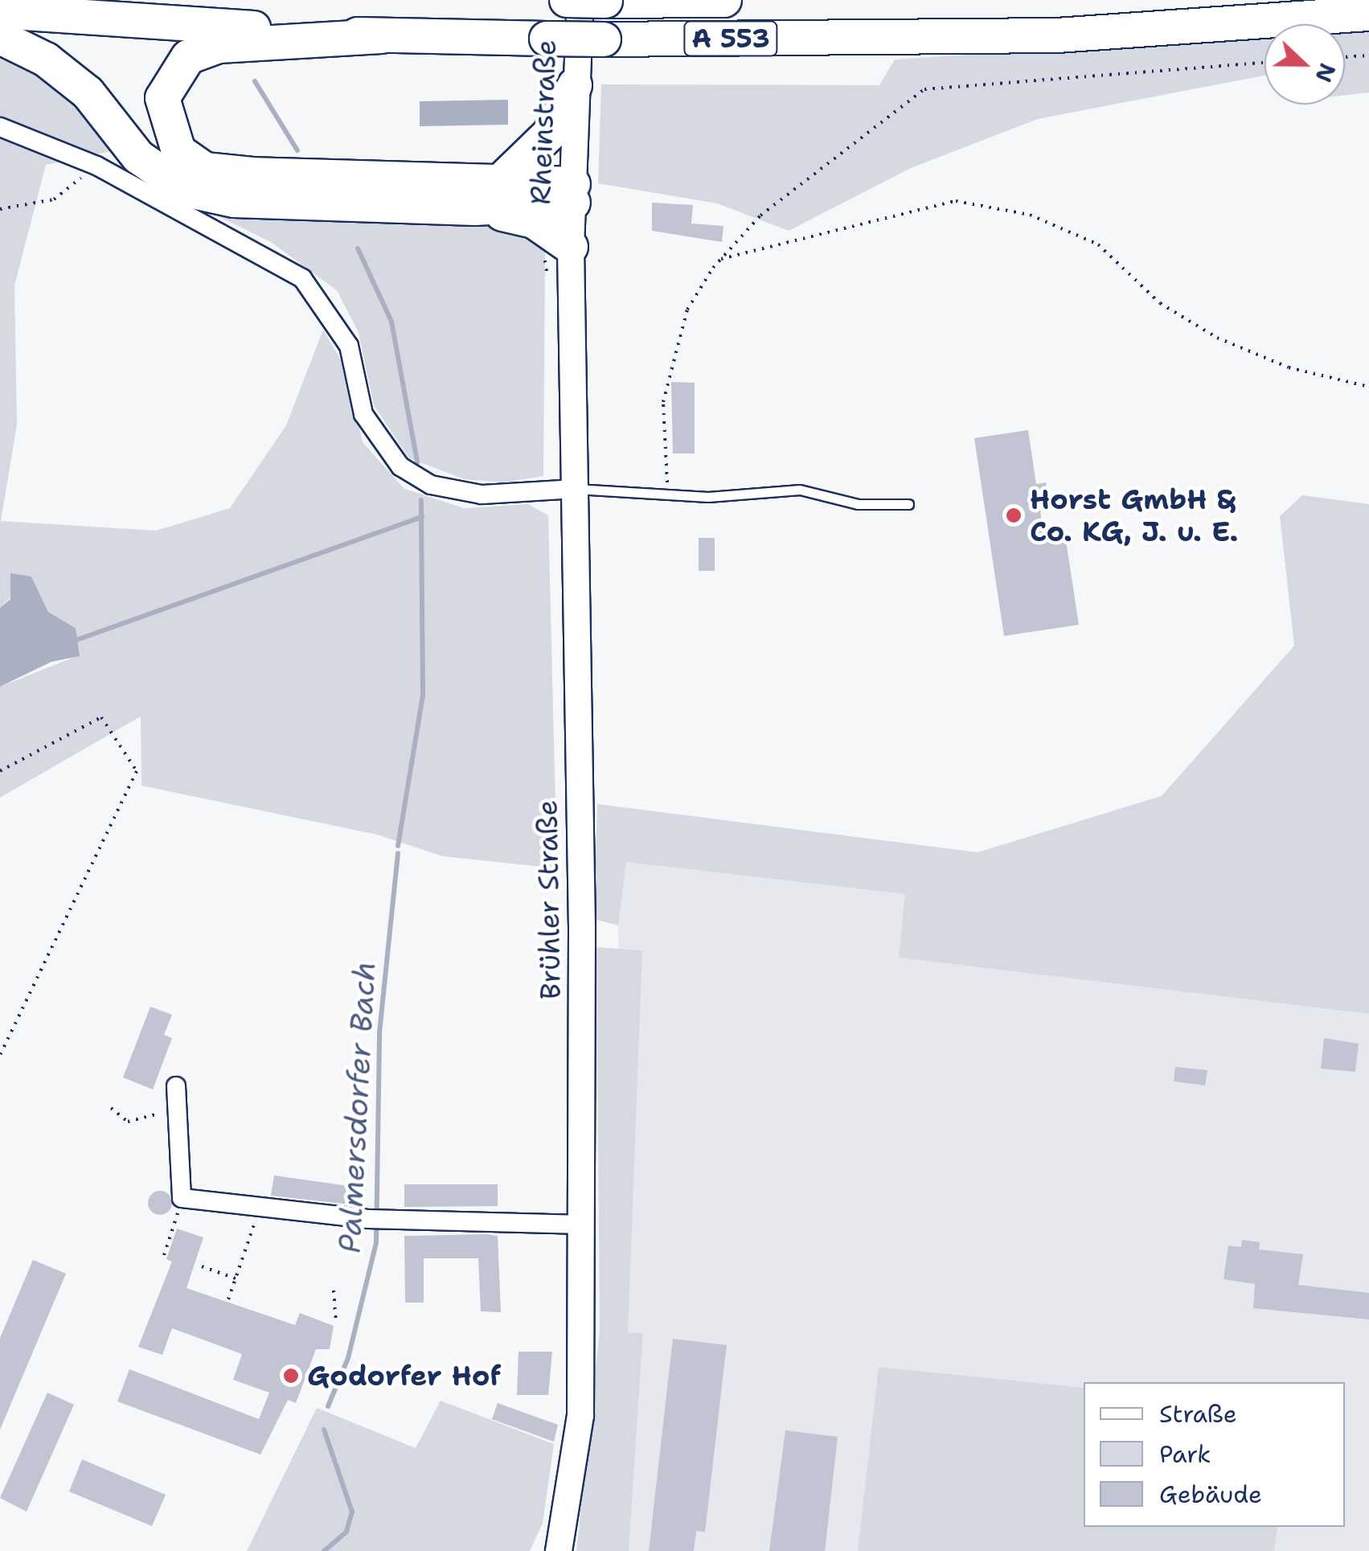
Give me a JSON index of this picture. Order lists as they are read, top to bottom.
{
  "streets": {
    "highway": ["A 553"],
    "main road": ["Rheinstraße", "Brühler Straße"]
  },
  "crossings": [
    ["Rheinstraße", "Brühler Straße"]
  ],
  "water": ["Palmersdorfer Bach"],
  "places": ["Horst GmbH & Co. KG, J. u. E.", "Godorfer Hof"],
  "legend": ["Straße", "Park", "Gebäude"],
  "north": "right"
}
